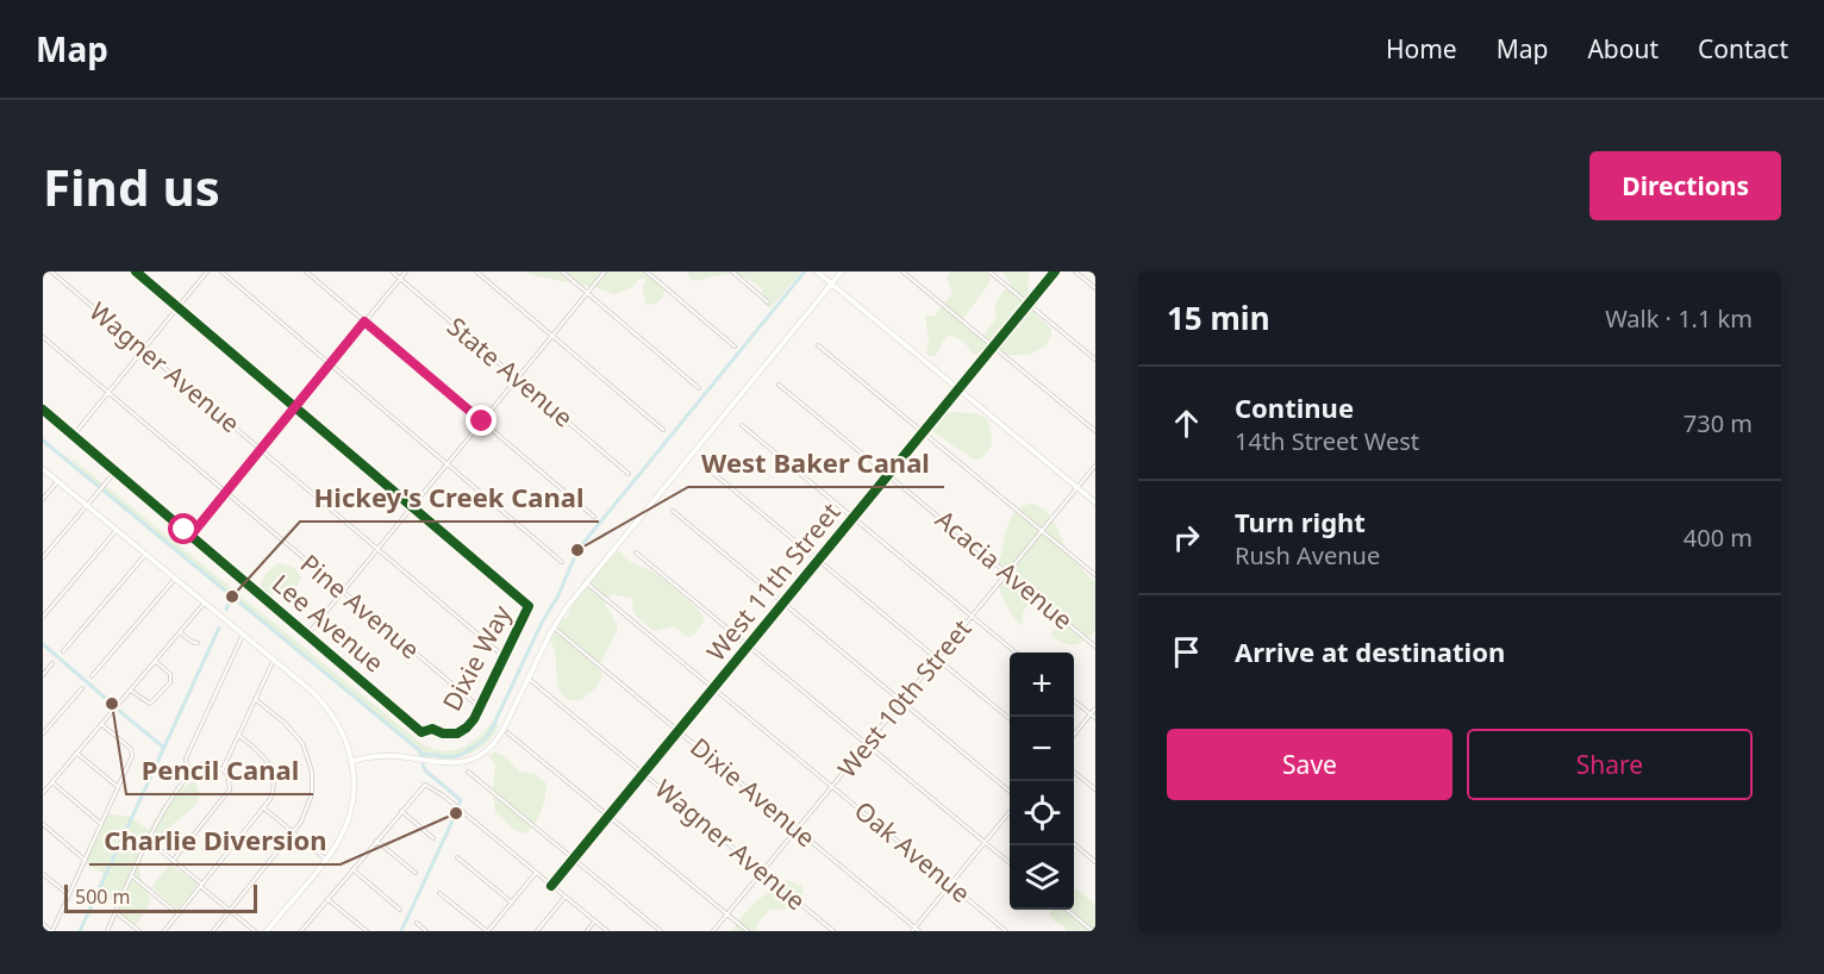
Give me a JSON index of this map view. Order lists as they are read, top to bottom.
{
  "streets": {
    "street": [
      "Wagner Avenue",
      "State Avenue",
      "Acacia Avenue",
      "West 11th Street",
      "Pine Avenue",
      "Lee Avenue",
      "Dixie Way",
      "West 10th Street",
      "Dixie Avenue",
      "Oak Avenue"
    ]
  },
  "crossings": [
    ["Wagner Avenue", "West 11th Street"],
    ["Wagner Avenue", "Dixie Way"],
    ["Wagner Avenue", "West 10th Street"],
    ["Acacia Avenue", "West 11th Street"],
    ["Acacia Avenue", "West 10th Street"],
    ["West 11th Street", "Dixie Avenue"],
    ["West 11th Street", "Oak Avenue"],
    ["Pine Avenue", "Dixie Way"],
    ["Lee Avenue", "Dixie Way"],
    ["West 10th Street", "Dixie Avenue"],
    ["West 10th Street", "Oak Avenue"]
  ],
  "places": [
    "West Baker Canal",
    "Hickey's Creek Canal",
    "Pencil Canal",
    "Charlie Diversion"
  ],
  "scale_bar": "500 m",
  "page": {
    "header": "Map",
    "nav": [
      "Home",
      "Map",
      "About",
      "Contact"
    ],
    "buttons": [
      "Directions",
      ["Save", "Share"]
    ],
    "title": "Find us",
    "heading": ["15 min", "Walk · 1.1 km"],
    "list": [
      ["Continue", "14th Street West", "730 m"],
      ["Turn right", "Rush Avenue", "400 m"],
      "Arrive at destination"
    ],
    "map_buttons": ["+", "−"],
    "scale": "500 m"
  }
}
